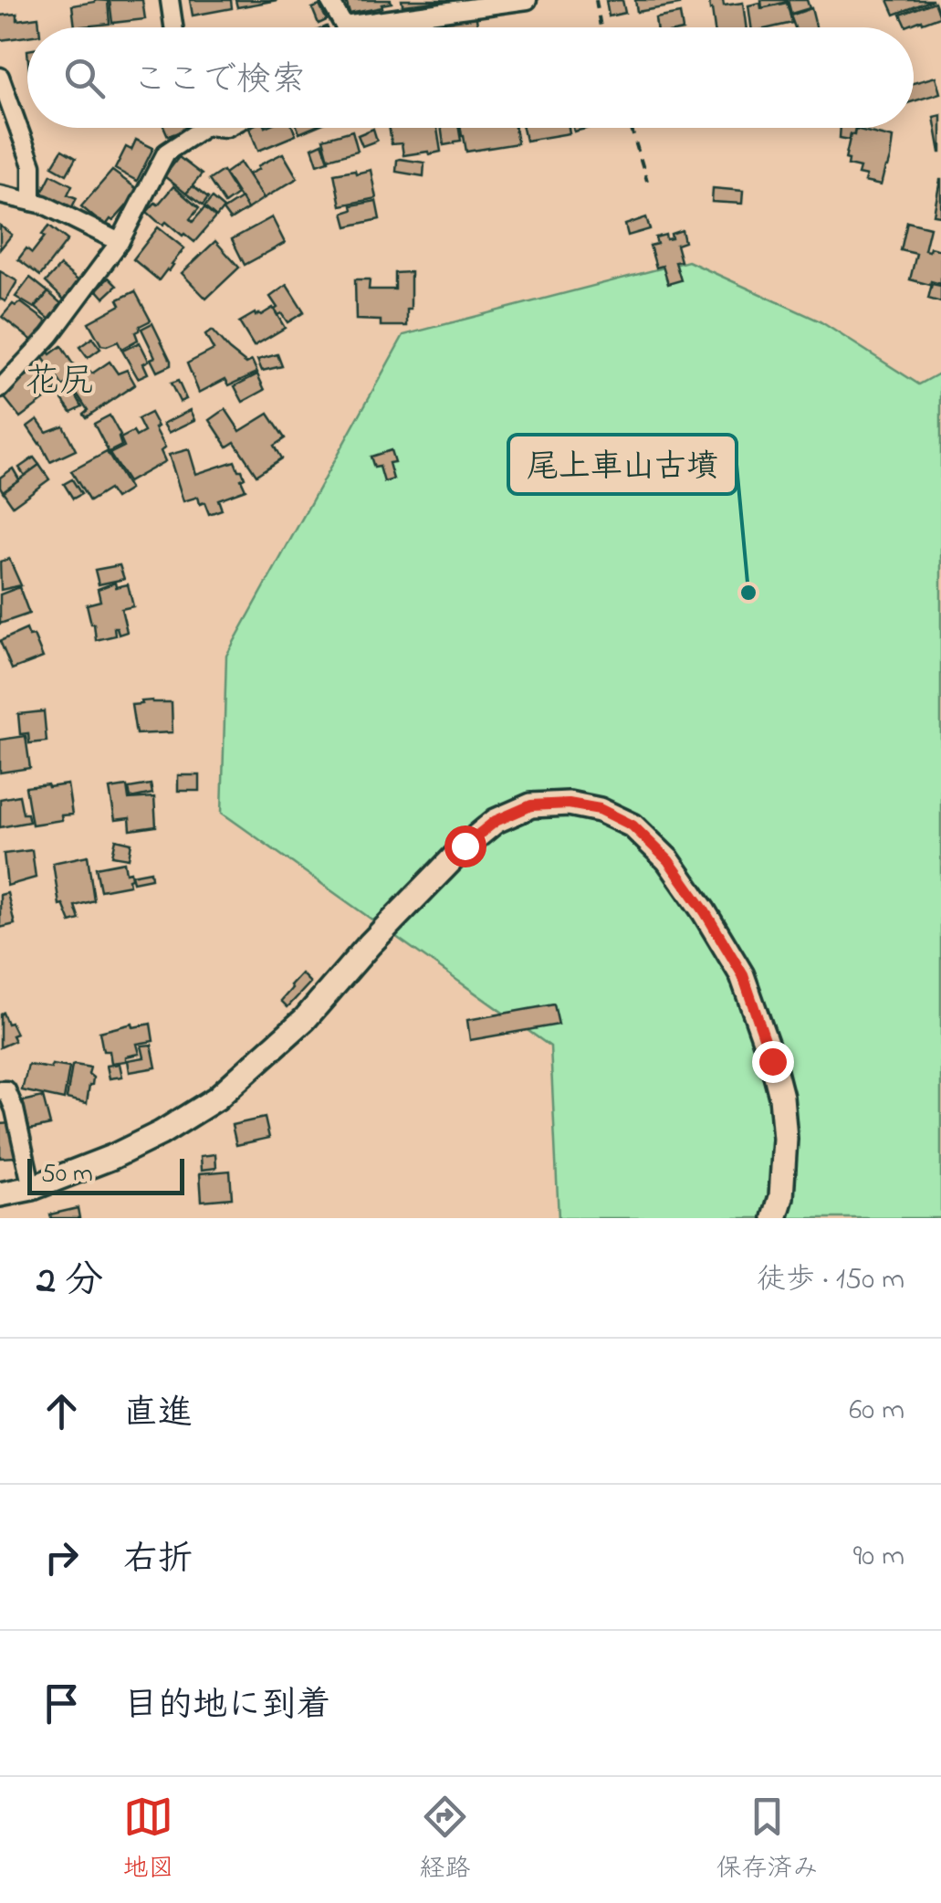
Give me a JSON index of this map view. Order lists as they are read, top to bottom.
{
  "districts": ["花尻"],
  "places": ["尾上車山古墳"],
  "scale_bar": "50 m",
  "page": {
    "search": "ここで検索",
    "scale": "50 m",
    "heading": ["2 分", "徒歩 · 150 m"],
    "list": [
      ["直進", "60 m"],
      ["右折", "90 m"],
      "目的地に到着"
    ],
    "nav": ["地図", "経路", "保存済み"]
  }
}
